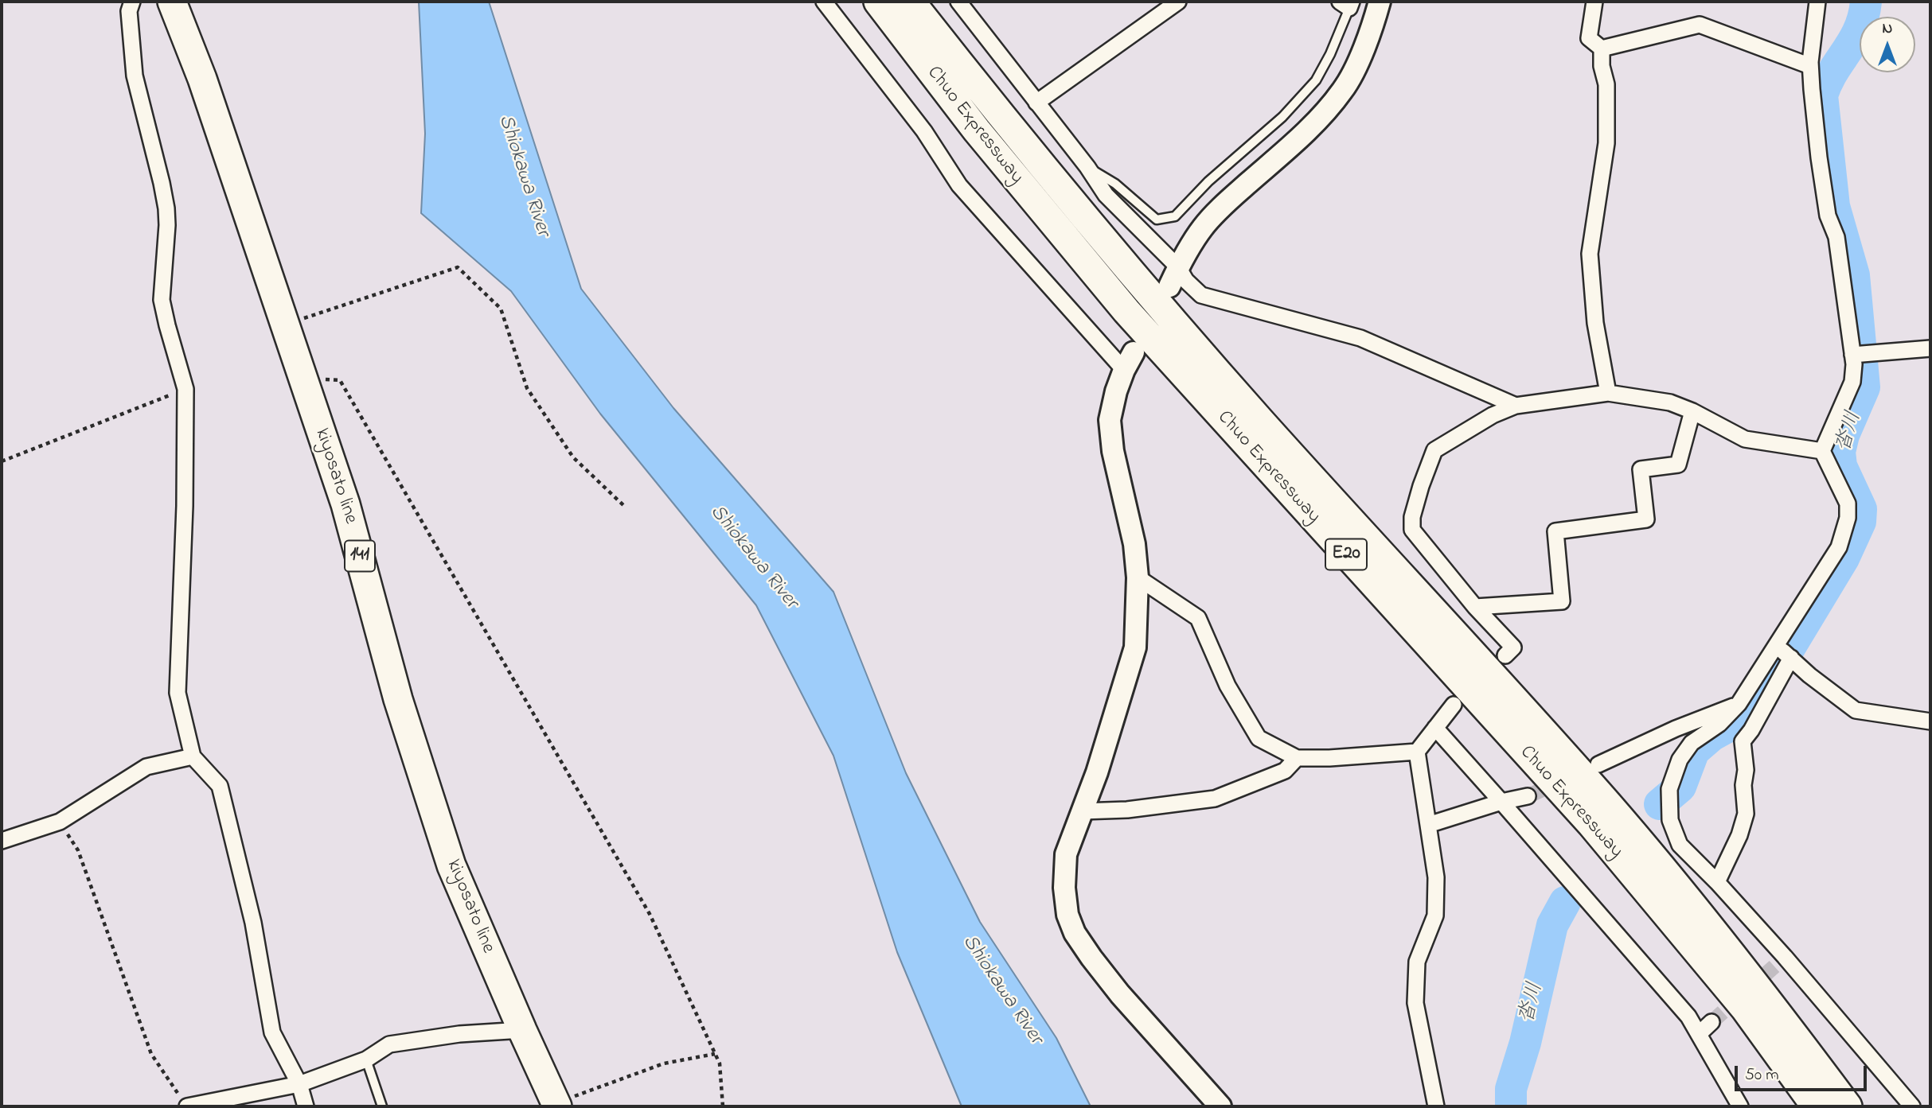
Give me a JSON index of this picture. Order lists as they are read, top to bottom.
{
  "streets": {
    "highway": [
      "Chuo Expressway",
      "kiyosato line",
      "E20",
      "141"
    ]
  },
  "water": ["Shiokawa River", "沓川"],
  "scale_bar": "50 m",
  "north": "top"
}
